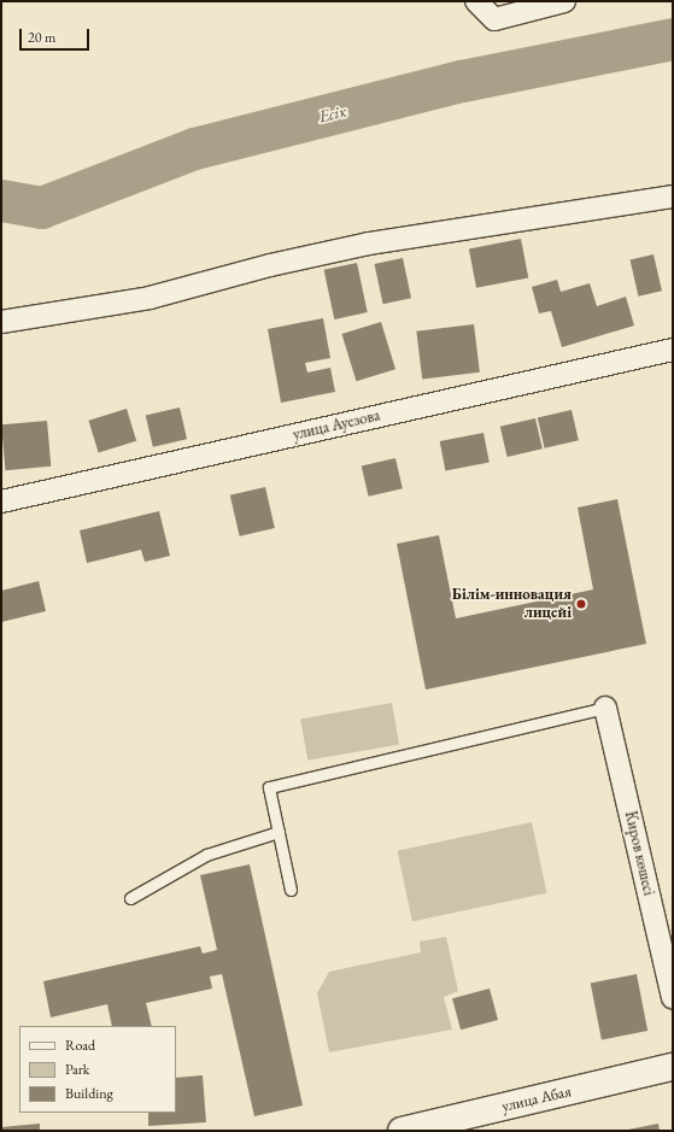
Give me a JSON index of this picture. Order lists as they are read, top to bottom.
{
  "streets": {
    "street": ["улица Ауезова", "Киров көшесі", "улица Абая"]
  },
  "water": ["Есік"],
  "places": ["Білім-инновация лицейі"],
  "legend": ["Road", "Park", "Building"],
  "scale_bar": "20 m"
}
